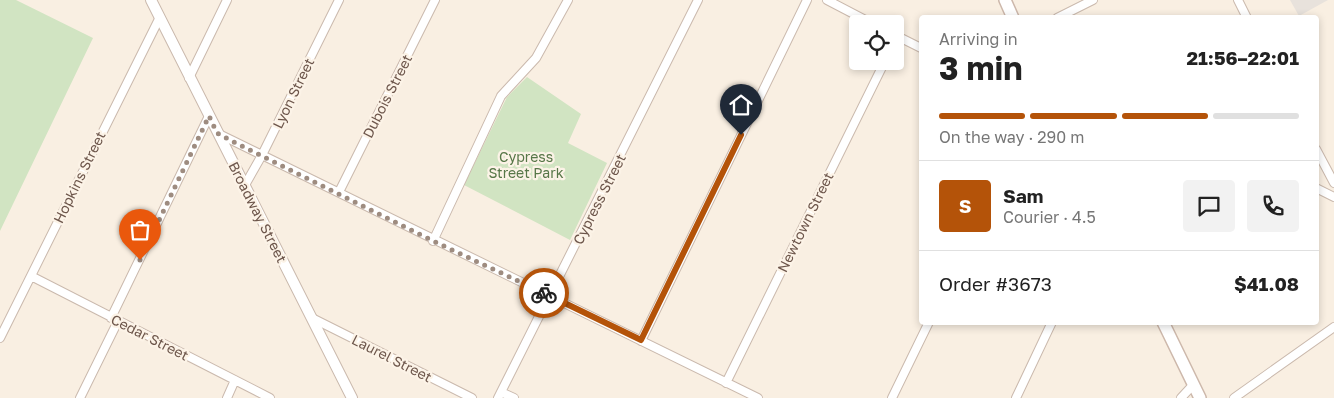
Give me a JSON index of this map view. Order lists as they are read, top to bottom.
{
  "streets": {
    "street": [
      "Lyon Street",
      "Dubois Street",
      "Hopkins Street",
      "Cypress Street",
      "Broadway Street",
      "Newtown Street",
      "Cedar Street",
      "Laurel Street"
    ]
  },
  "crossings": [
    ["Lyon Street", "Broadway Street"],
    ["Hopkins Street", "Broadway Street"],
    ["Hopkins Street", "Cedar Street"],
    ["Broadway Street", "Laurel Street"]
  ],
  "parks": ["Cypress Street Park"],
  "page": {
    "heading": ["3 min", "Arriving in", "21:56–22:01"],
    "panel": [
      "Sam",
      "Courier · 4.5",
      "Order #3673",
      "$41.08"
    ],
    "bar": "On the way · 290 m",
    "round": "S"
  }
}
